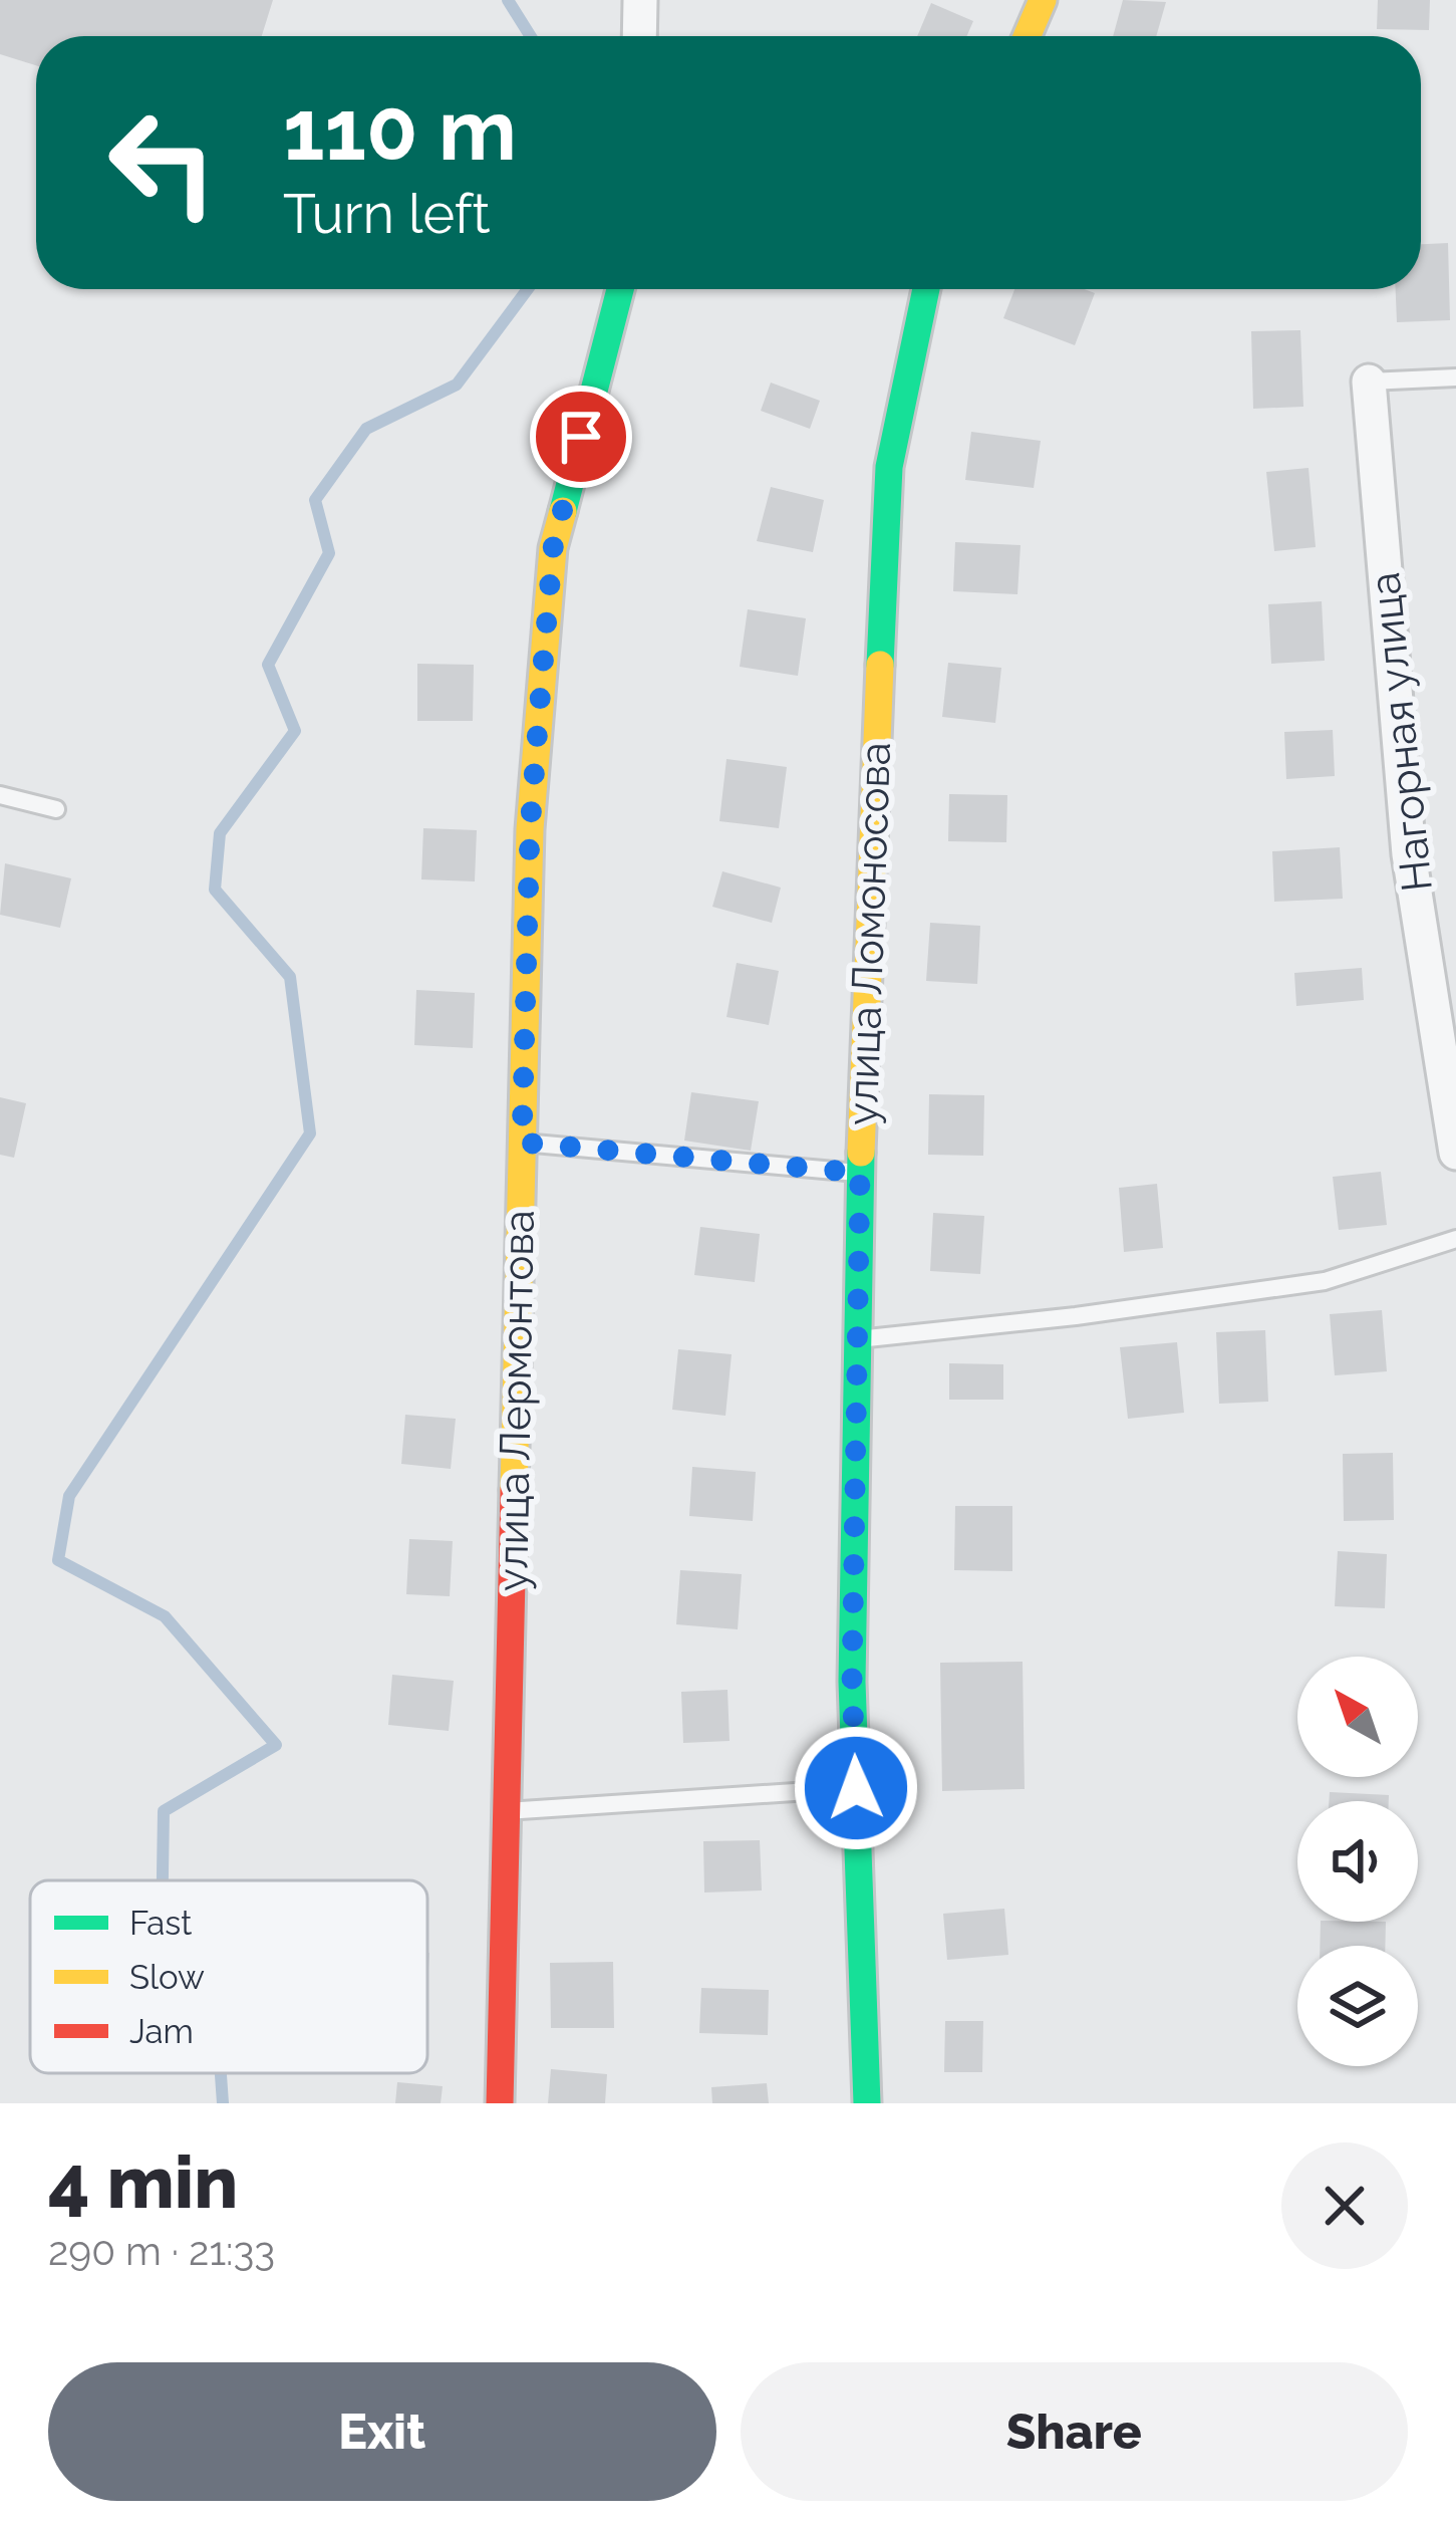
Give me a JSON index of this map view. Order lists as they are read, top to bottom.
{
  "streets": {
    "main road": ["улица Ломоносова", "улица Лермонтова"],
    "street": ["Нагорная улица"]
  },
  "legend": ["Fast", "Slow", "Jam"],
  "north": "top left",
  "page": {
    "turn": ["110 m", "Turn left"],
    "heading": ["4 min", "290 m · 21:33"],
    "buttons": ["Exit", "Share"]
  }
}
